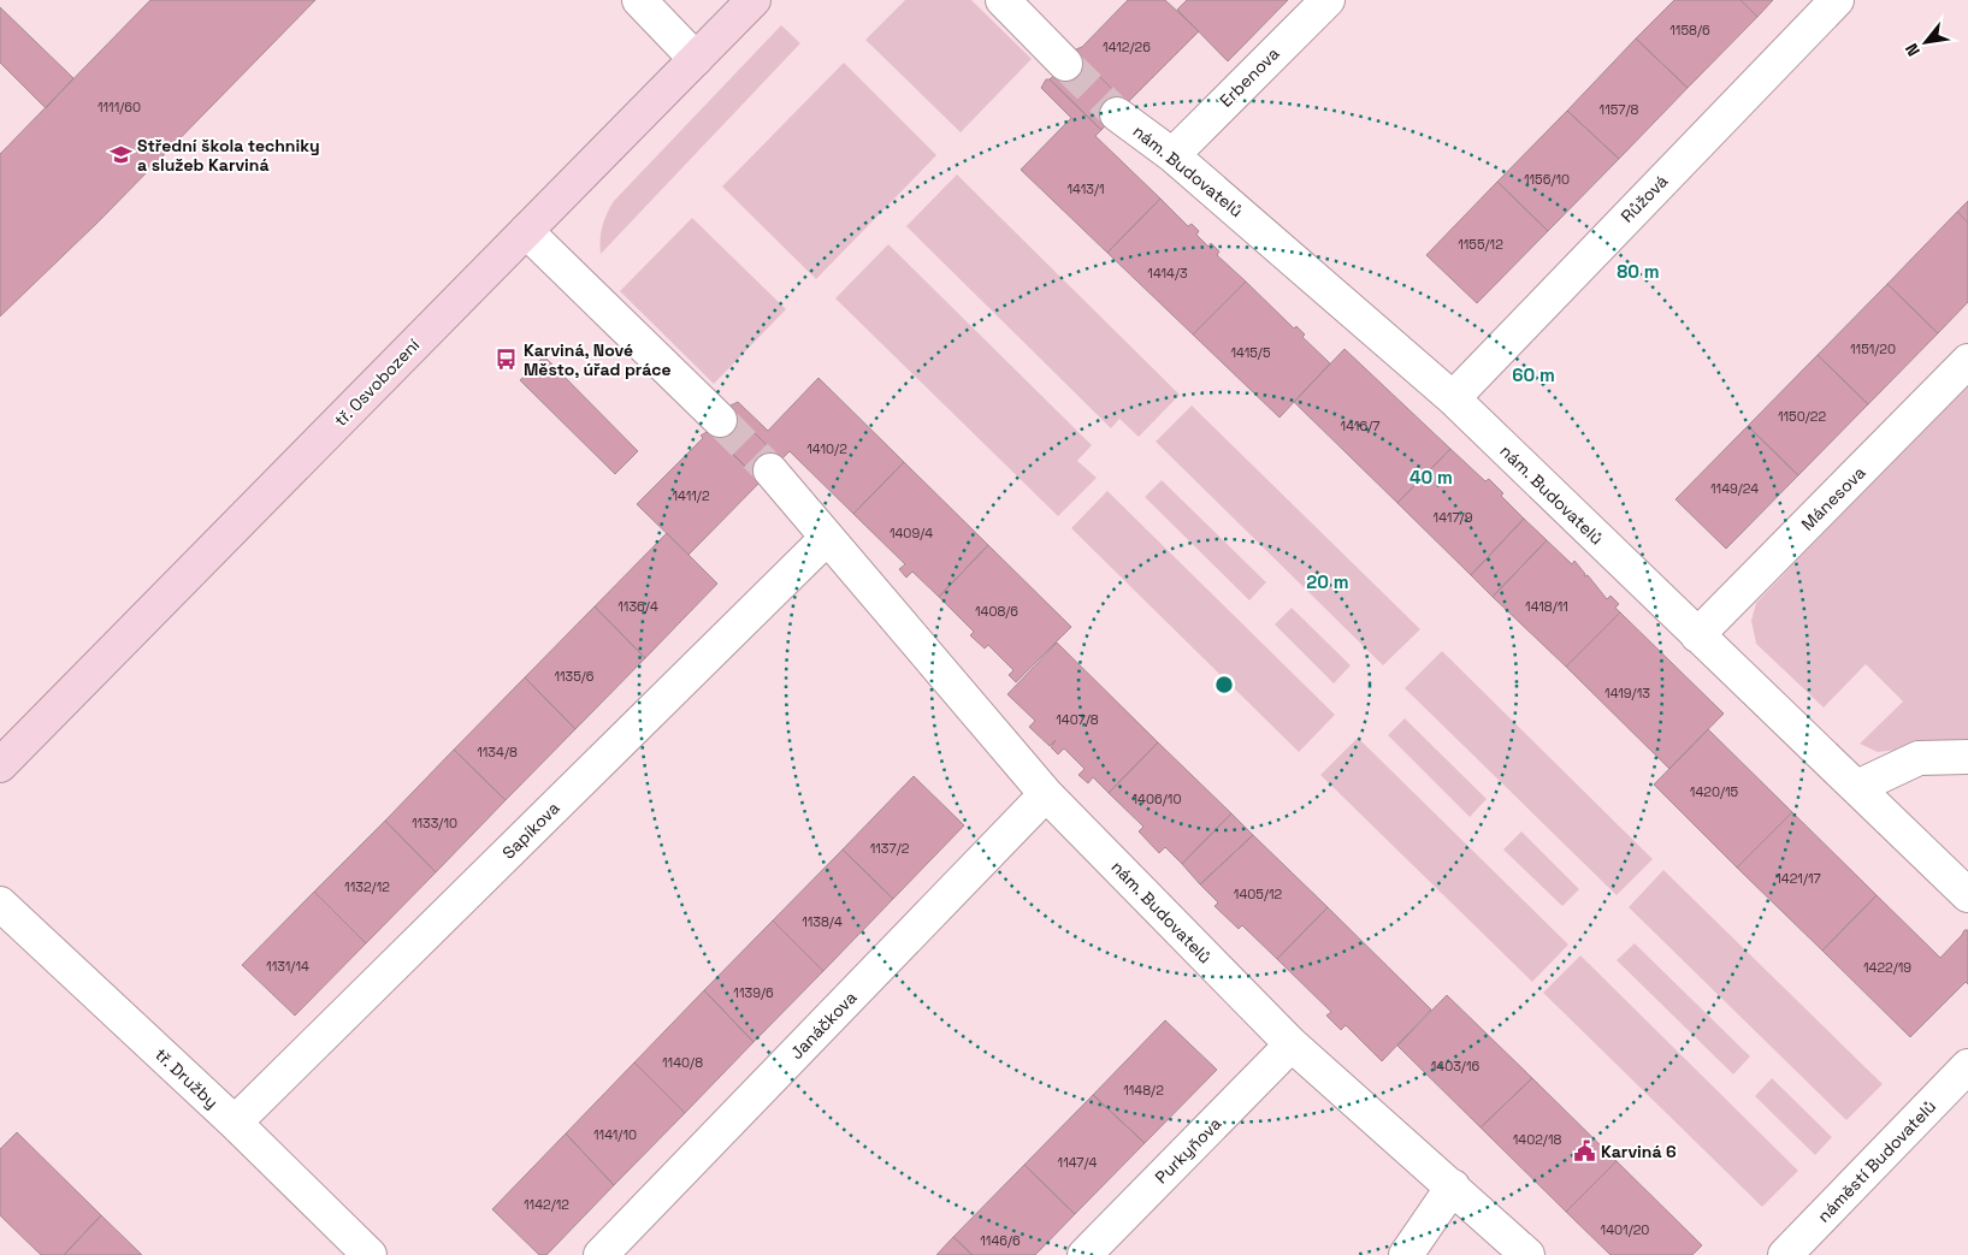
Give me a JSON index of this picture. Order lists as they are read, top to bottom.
{
  "streets": {
    "street": [
      "Erbenova",
      "nám. Budovatelů",
      "Růžová",
      "tř. Osvobození",
      "Mánesova",
      "Sapíkova",
      "Janáčkova",
      "tř. Družby",
      "Purkyňova",
      "náměstí Budovatelů"
    ]
  },
  "crossings": [
    ["Erbenova", "nám. Budovatelů"],
    ["nám. Budovatelů", "Růžová"],
    ["nám. Budovatelů", "Mánesova"],
    ["nám. Budovatelů", "Sapíkova"],
    ["nám. Budovatelů", "Janáčkova"],
    ["nám. Budovatelů", "Purkyňova"],
    ["Sapíkova", "tř. Družby"]
  ],
  "places": {
    "school or university": ["Střední škola techniky a služeb Karviná"],
    "bus stop": ["Karviná, Nové Město, úřad práce"],
    "public building": ["Karviná 6"]
  },
  "house_numbers": [
    "1158/6",
    "1412/26",
    "1111/60",
    "1157/8",
    "1156/10",
    "1413/1",
    "1155/12",
    "1414/3",
    "1151/20",
    "1415/5",
    "1150/22",
    "1416/7",
    "1410/2",
    "1149/24",
    "1411/2",
    "1417/9",
    "1409/4",
    "1136/4",
    "1418/11",
    "1408/6",
    "1135/6",
    "1419/13",
    "1407/8",
    "1134/8",
    "1420/15",
    "1406/10",
    "1133/10",
    "1137/2",
    "1421/17",
    "1132/12",
    "1405/12",
    "1138/4",
    "1131/14",
    "1422/19",
    "1139/6",
    "1140/8",
    "1403/16",
    "1148/2",
    "1141/10",
    "1402/18",
    "1147/4",
    "1142/12",
    "1401/20",
    "1146/6"
  ],
  "north": "bottom left",
  "rings": [
    "80 m",
    "60 m",
    "40 m",
    "20 m"
  ]
}
